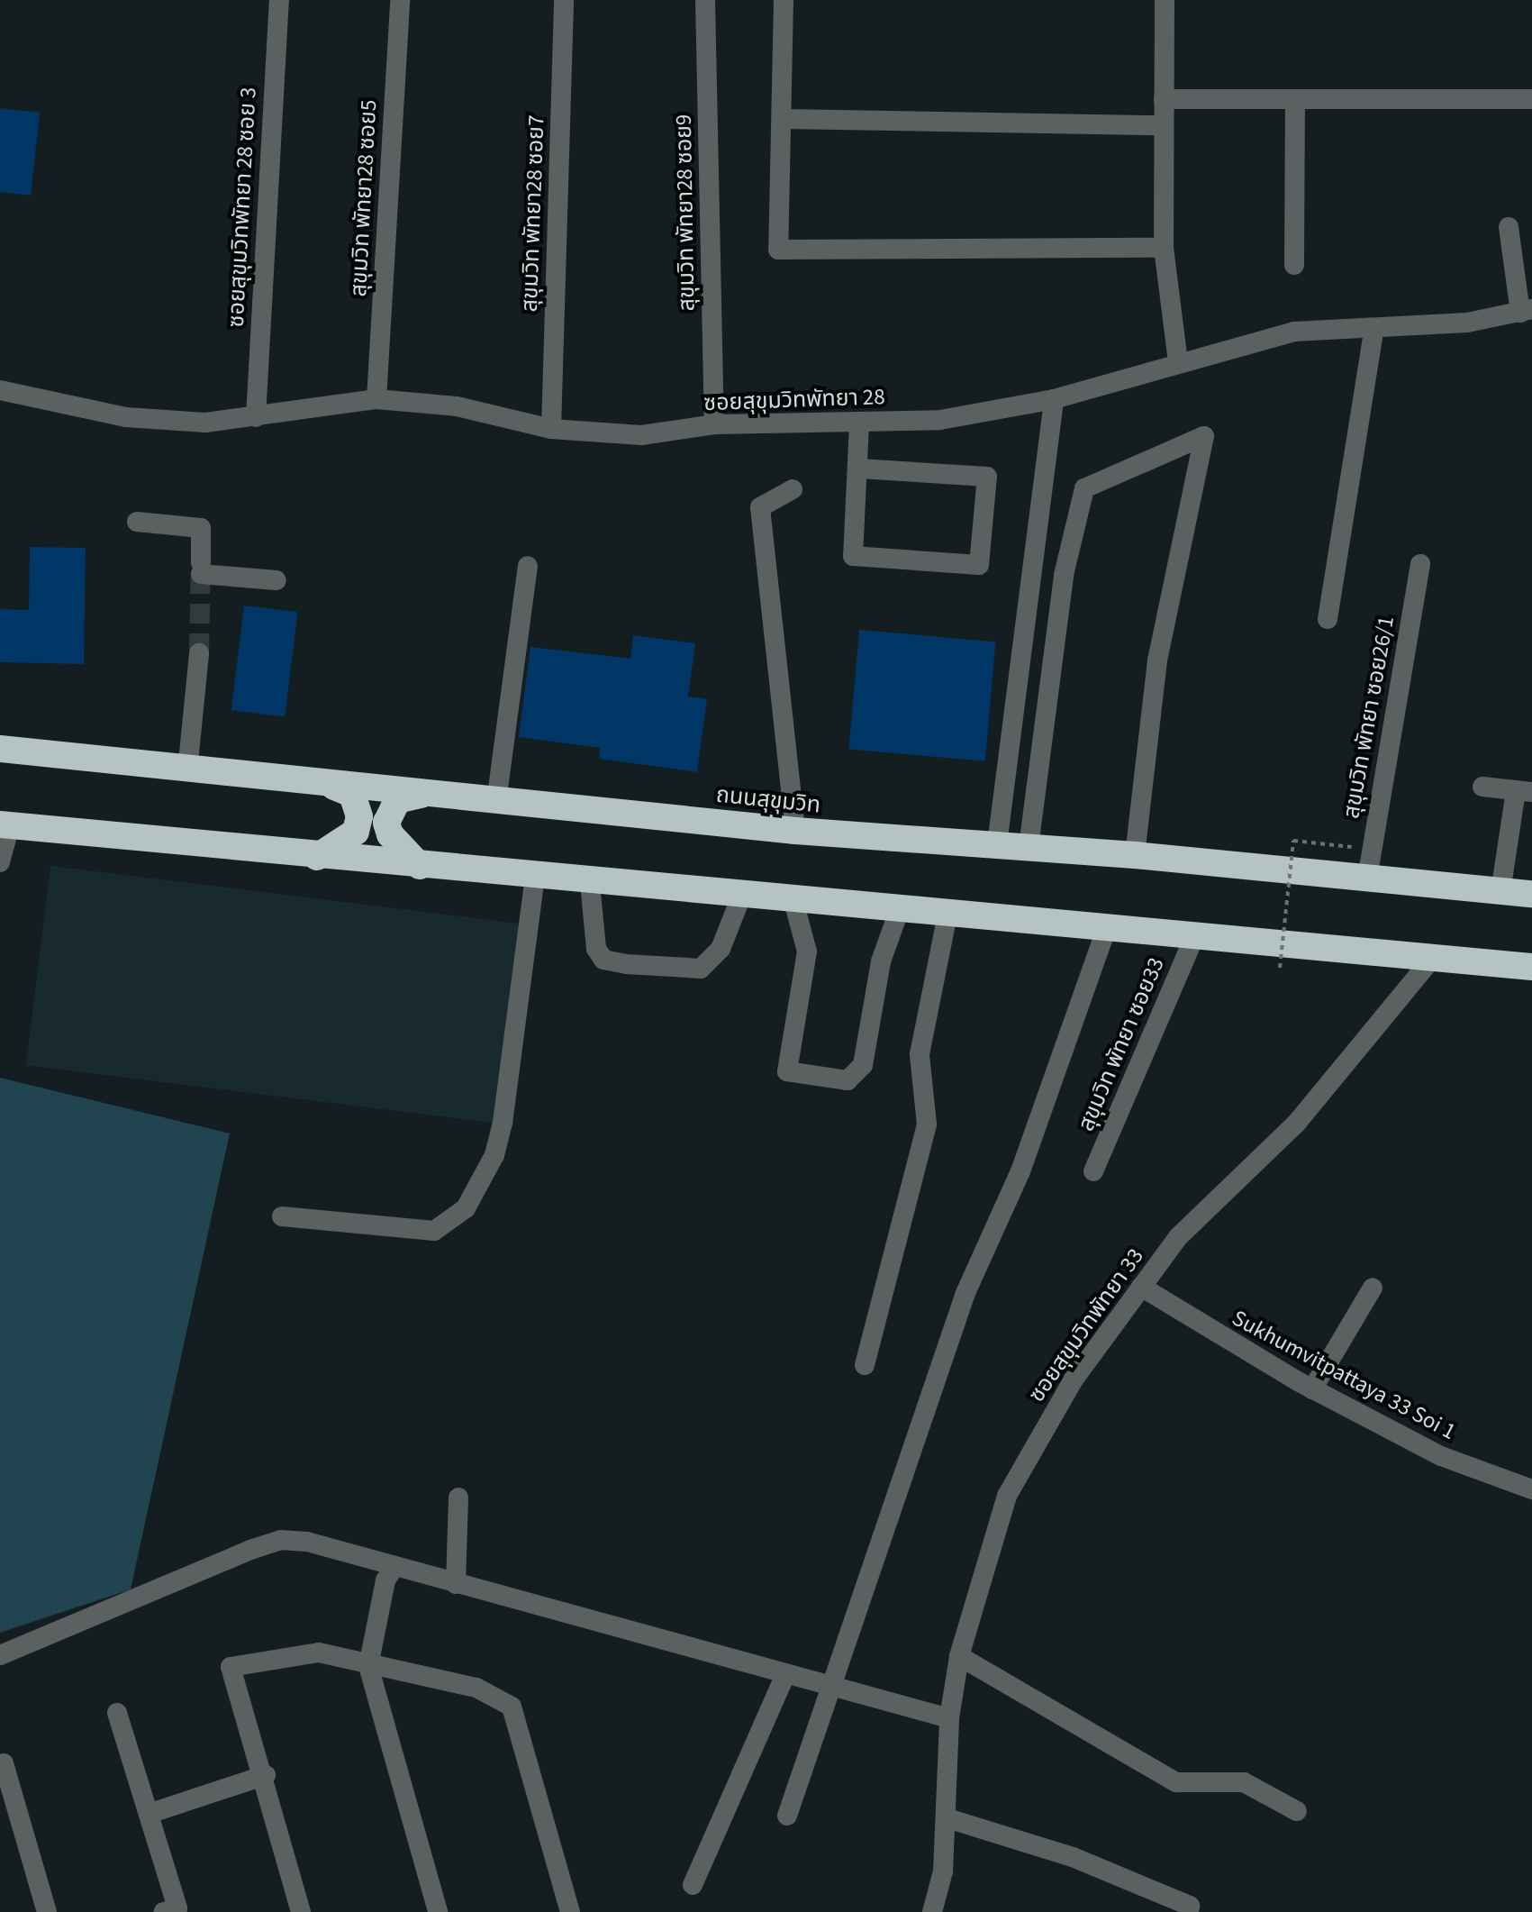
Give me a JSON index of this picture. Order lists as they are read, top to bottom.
{
  "streets": {
    "highway": ["ถนนสุขุมวิท"],
    "street": [
      "สุขุมวิท พัทยา28 ซอย5",
      "ซอยสุขุมวิทพัทยา 28 ซอย 3",
      "สุขุมวิท พัทยา28 ซอย9",
      "สุขุมวิท พัทยา28 ซอย7",
      "ซอยสุขุมวิทพัทยา 28",
      "สุขุมวิท พัทยา ซอย26/1",
      "สุขุมวิท พัทยา ซอย33",
      "ซอยสุขุมวิทพัทยา 33",
      "Sukhumvitpattaya 33 Soi 1"
    ]
  },
  "crossings": [
    ["สุขุมวิท พัทยา28 ซอย5", "ซอยสุขุมวิทพัทยา 28"],
    ["ซอยสุขุมวิทพัทยา 28 ซอย 3", "ซอยสุขุมวิทพัทยา 28"],
    ["สุขุมวิท พัทยา28 ซอย9", "ซอยสุขุมวิทพัทยา 28"],
    ["สุขุมวิท พัทยา28 ซอย7", "ซอยสุขุมวิทพัทยา 28"],
    ["สุขุมวิท พัทยา ซอย26/1", "ถนนสุขุมวิท"],
    ["ซอยสุขุมวิทพัทยา 33", "Sukhumvitpattaya 33 Soi 1"]
  ]
}
